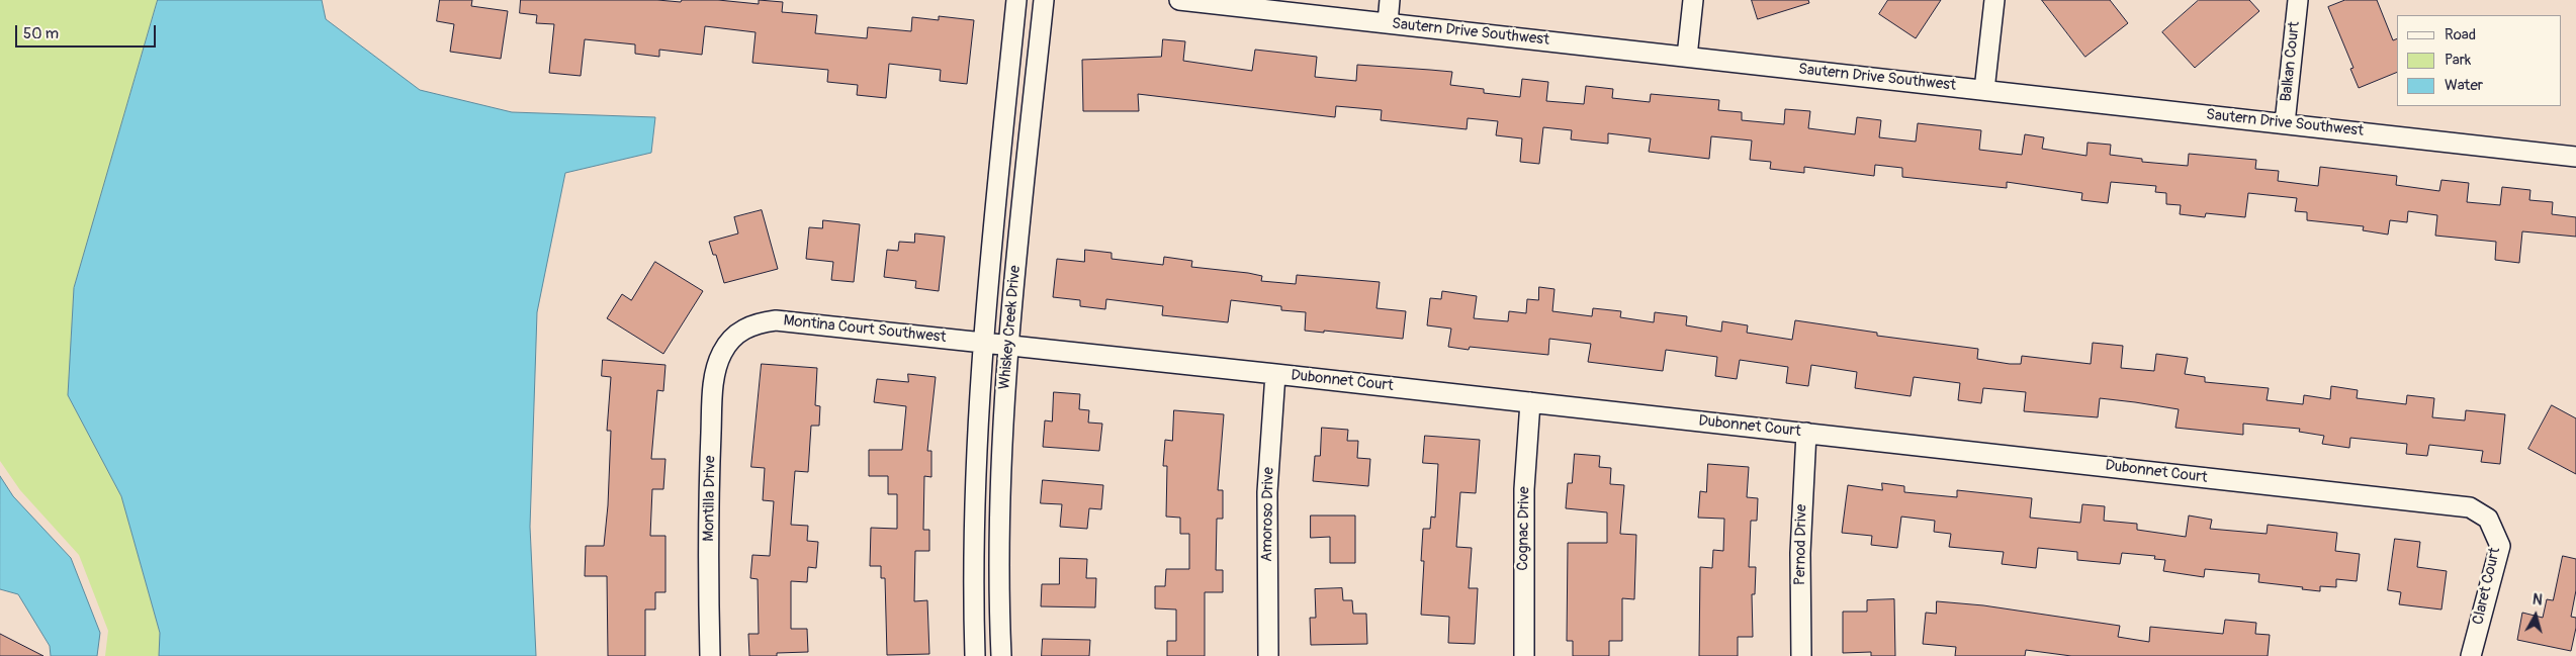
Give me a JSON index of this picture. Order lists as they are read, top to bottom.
{
  "streets": {
    "street": [
      "Sautern Drive Southwest",
      "Balkan Court",
      "Whiskey Creek Drive",
      "Montina Court Southwest",
      "Dubonnet Court",
      "Montilla Drive",
      "Amoroso Drive",
      "Cognac Drive",
      "Pernod Drive",
      "Claret Court"
    ]
  },
  "crossings": [
    ["Sautern Drive Southwest", "Balkan Court"],
    ["Whiskey Creek Drive", "Montina Court Southwest"],
    ["Whiskey Creek Drive", "Dubonnet Court"],
    ["Montina Court Southwest", "Dubonnet Court"],
    ["Montina Court Southwest", "Montilla Drive"],
    ["Dubonnet Court", "Amoroso Drive"],
    ["Dubonnet Court", "Cognac Drive"],
    ["Dubonnet Court", "Pernod Drive"],
    ["Dubonnet Court", "Claret Court"]
  ],
  "legend": ["Road", "Park", "Water"],
  "scale_bar": "50 m",
  "north": "top"
}
